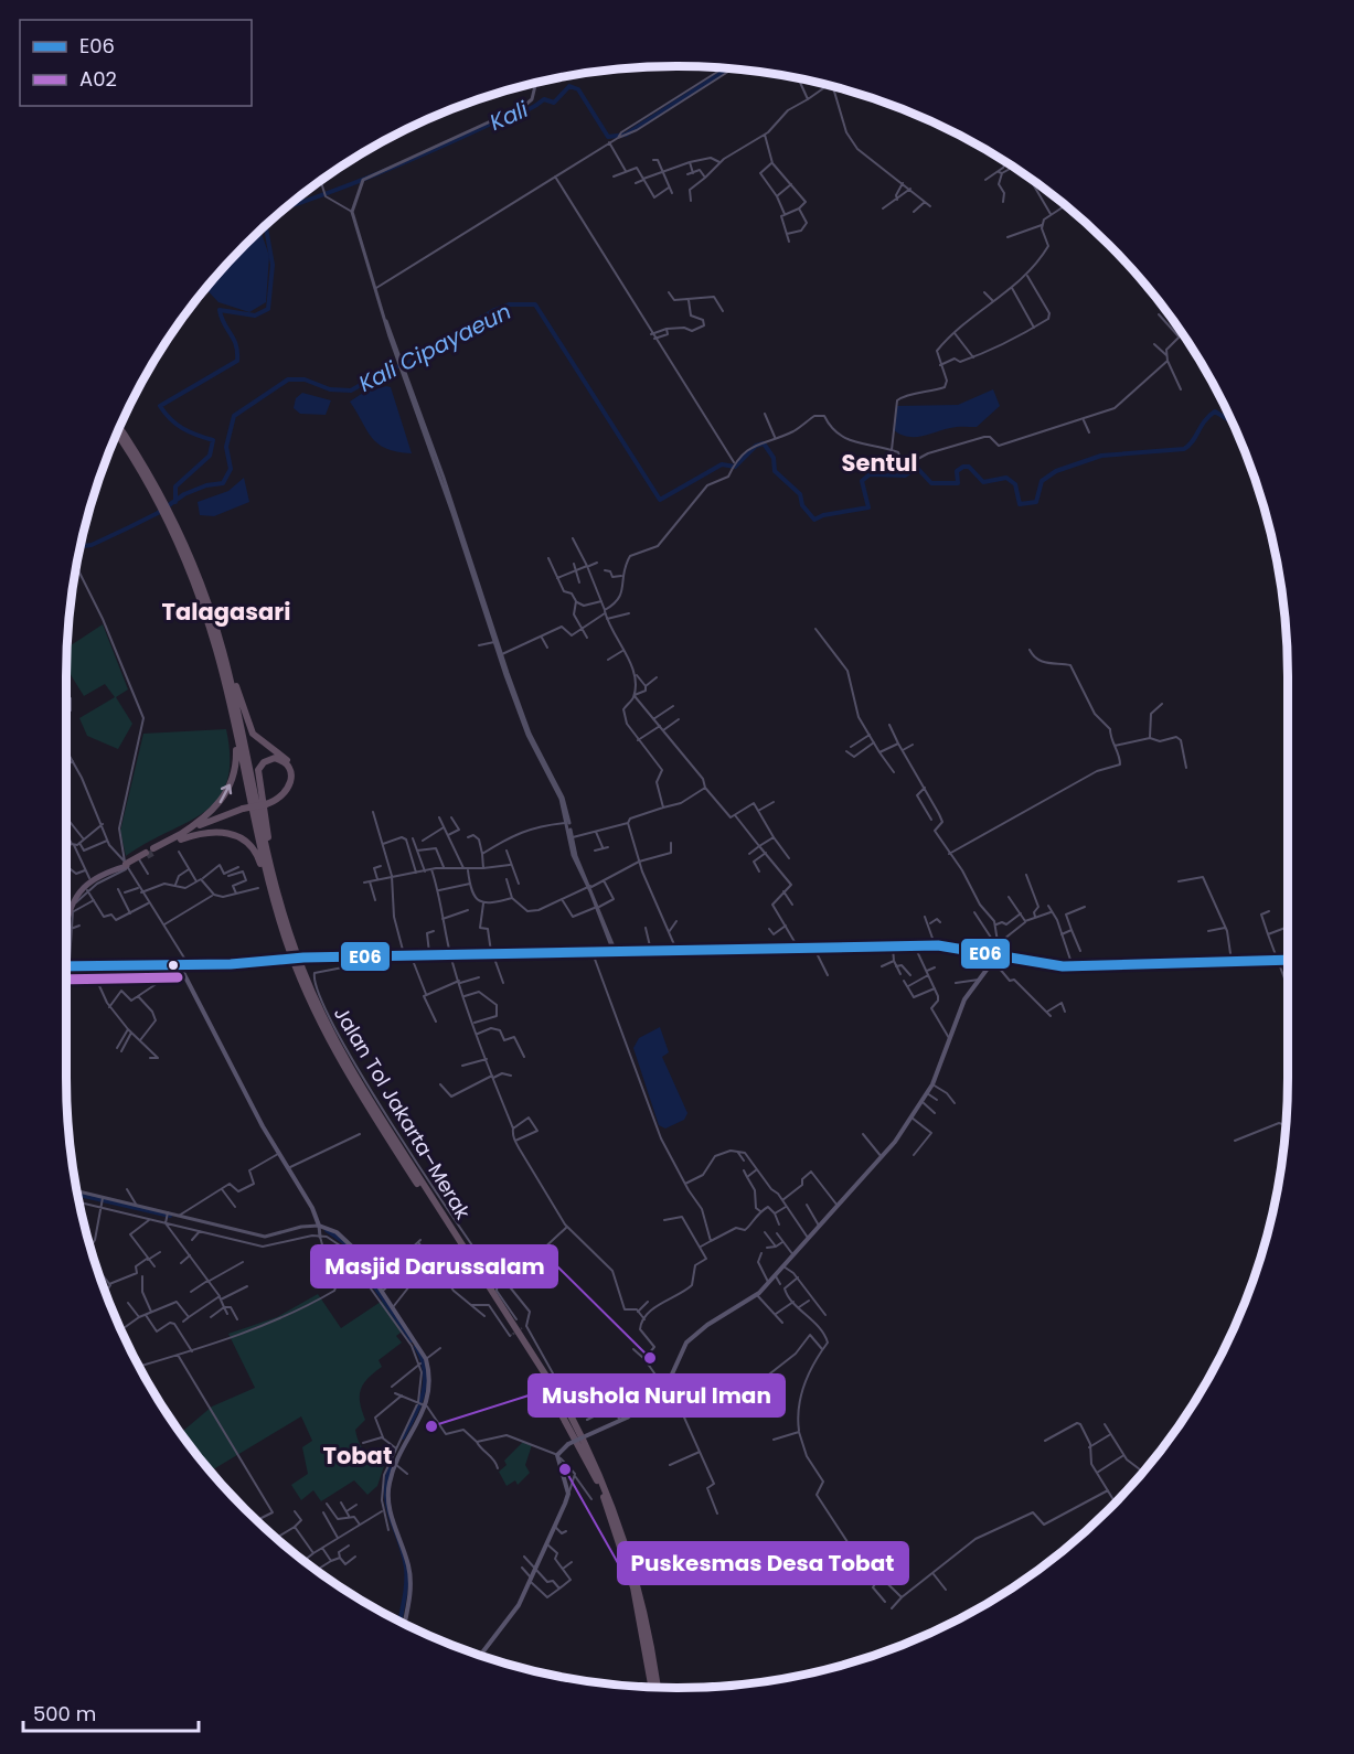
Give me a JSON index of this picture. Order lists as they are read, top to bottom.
{
  "streets": {
    "highway": ["Jalan Tol Jakarta–Merak"]
  },
  "districts": ["Sentul", "Talagasari", "Tobat"],
  "water": ["Kali", "Kali Cipayaeun"],
  "places": ["Masjid Darussalam", "Mushola Nurul Iman", "Puskesmas Desa Tobat"],
  "lines": ["transit line E06", "transit line A02"],
  "legend": ["E06", "A02"],
  "scale_bar": "500 m"
}
